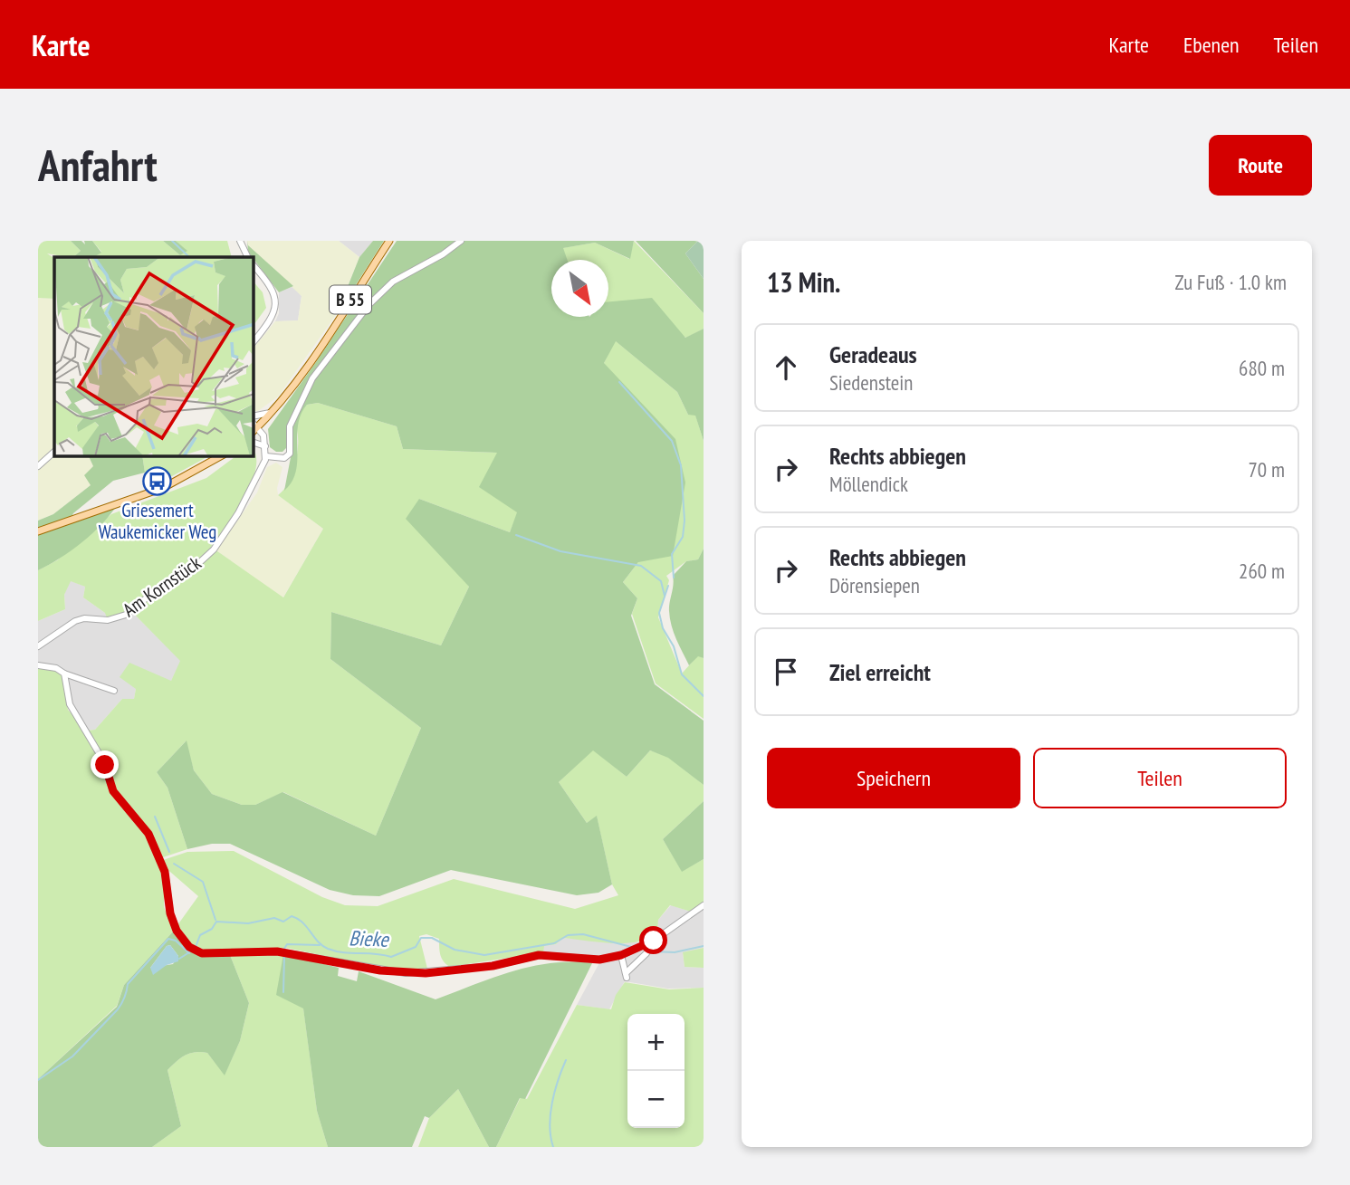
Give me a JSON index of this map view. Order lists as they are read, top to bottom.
{
  "streets": {
    "main road": ["B 55"],
    "street": ["Am Kornstück"]
  },
  "crossings": [
    ["B 55", "Am Kornstück"]
  ],
  "water": ["Bieke"],
  "places": {
    "bus stop": ["Griesemert Waukemicker Weg"]
  },
  "north": "bottom right",
  "page": {
    "header": "Karte",
    "nav": ["Karte", "Ebenen", "Teilen"],
    "buttons": [
      "Route",
      ["Speichern", "Teilen"]
    ],
    "title": "Anfahrt",
    "heading": ["13 Min.", "Zu Fuß · 1.0 km"],
    "list": [
      ["Geradeaus", "Siedenstein", "680 m"],
      ["Rechts abbiegen", "Möllendick", "70 m"],
      ["Rechts abbiegen", "Dörensiepen", "260 m"],
      "Ziel erreicht"
    ],
    "map_buttons": ["+", "−"]
  }
}
